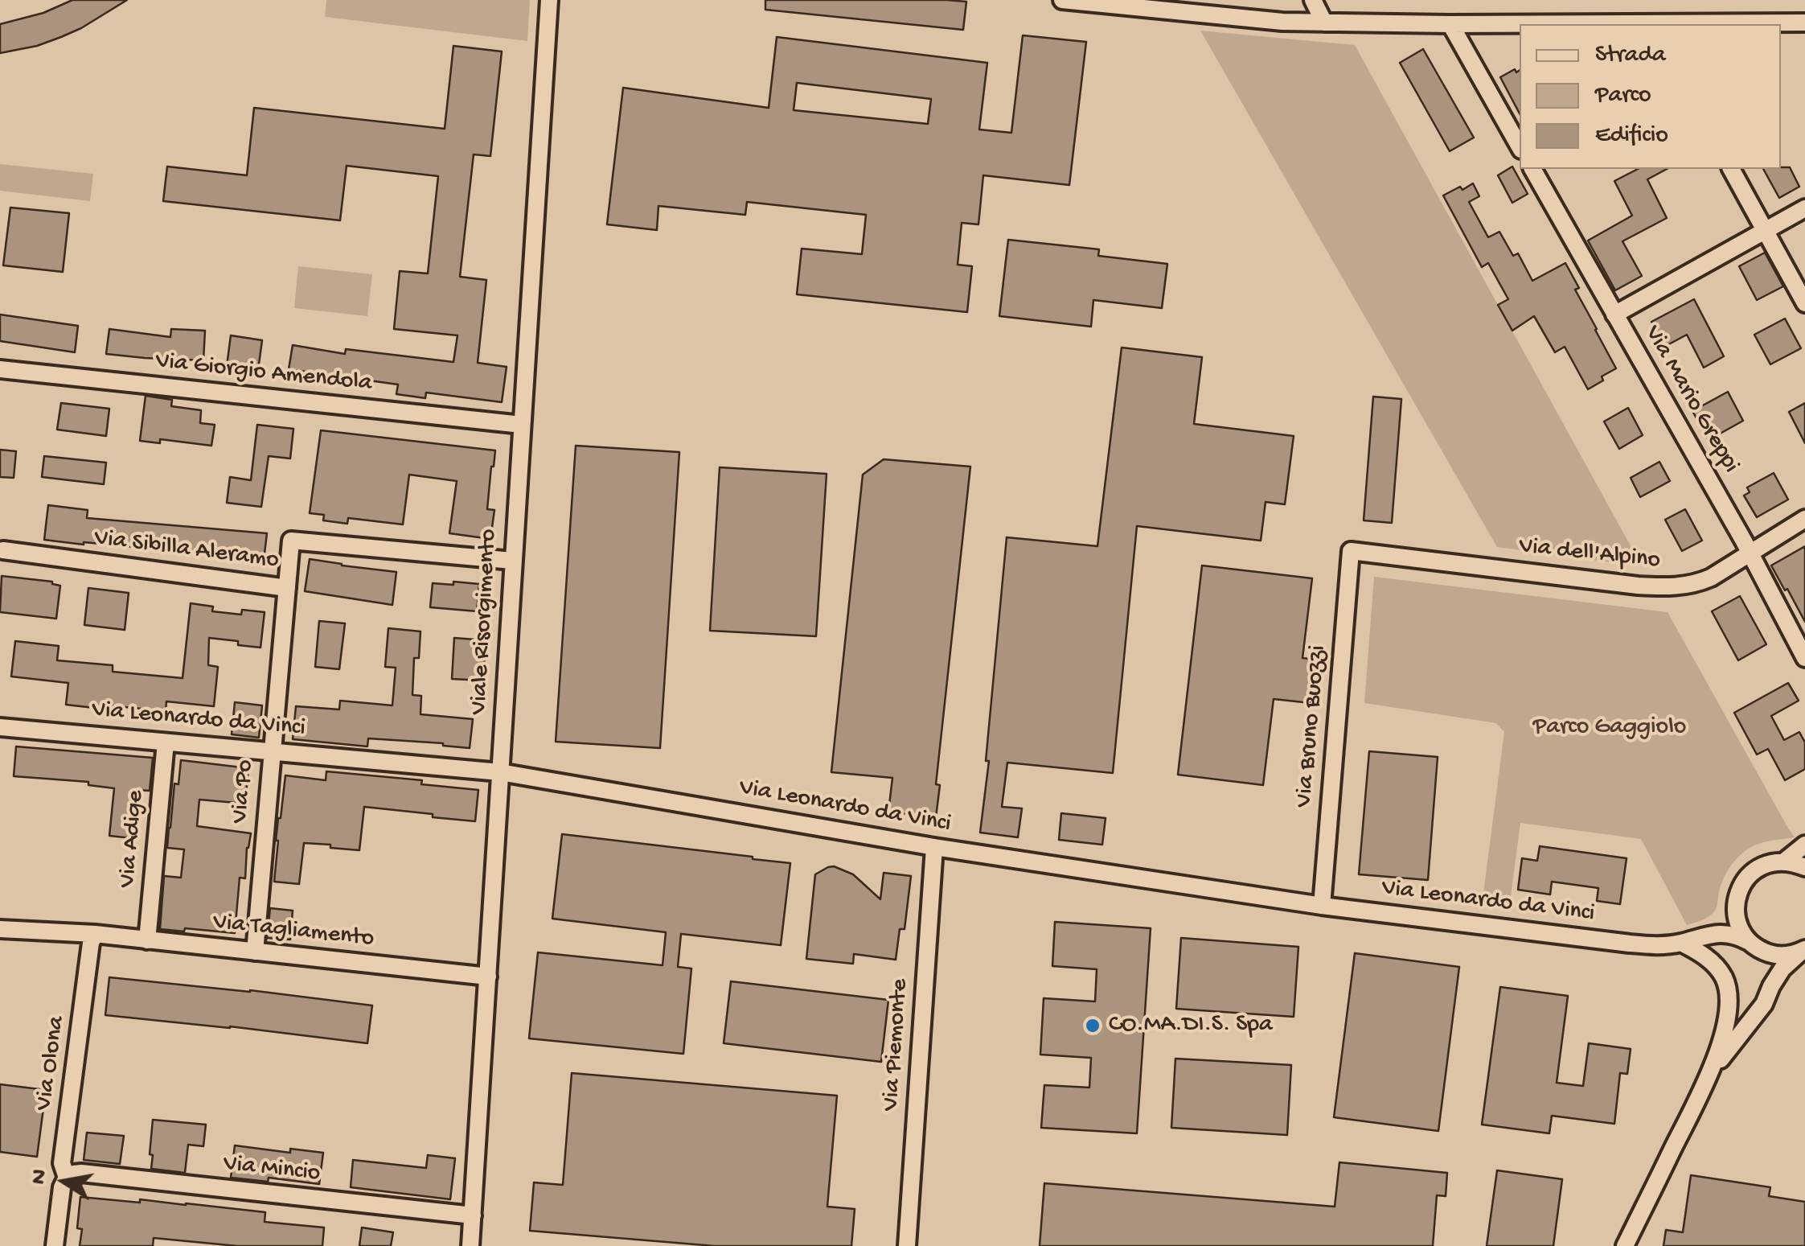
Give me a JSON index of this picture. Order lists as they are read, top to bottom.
{
  "streets": {
    "street": [
      "Via Giorgio Amendola",
      "Via Mario Greppi",
      "Via Sibilla Aleramo",
      "Via dell'Alpino",
      "Viale Risorgimento",
      "Via Leonardo da Vinci",
      "Via Bruno Buozzi",
      "Via Po",
      "Via Adige",
      "Via Tagliamento",
      "Via Piemonte",
      "Via Olona",
      "Via Mincio"
    ]
  },
  "crossings": [
    ["Via Giorgio Amendola", "Viale Risorgimento"],
    ["Via Mario Greppi", "Via dell'Alpino"],
    ["Via Sibilla Aleramo", "Viale Risorgimento"],
    ["Via Sibilla Aleramo", "Via Po"],
    ["Via dell'Alpino", "Via Bruno Buozzi"],
    ["Viale Risorgimento", "Via Leonardo da Vinci"],
    ["Viale Risorgimento", "Via Tagliamento"],
    ["Viale Risorgimento", "Via Mincio"],
    ["Via Leonardo da Vinci", "Via Bruno Buozzi"],
    ["Via Leonardo da Vinci", "Via Po"],
    ["Via Leonardo da Vinci", "Via Adige"],
    ["Via Leonardo da Vinci", "Via Piemonte"],
    ["Via Po", "Via Tagliamento"],
    ["Via Adige", "Via Tagliamento"],
    ["Via Tagliamento", "Via Olona"],
    ["Via Olona", "Via Mincio"]
  ],
  "parks": ["Parco Gaggiolo"],
  "places": ["CO.MA.DI.S. Spa"],
  "legend": ["Strada", "Parco", "Edificio"],
  "north": "left"
}
